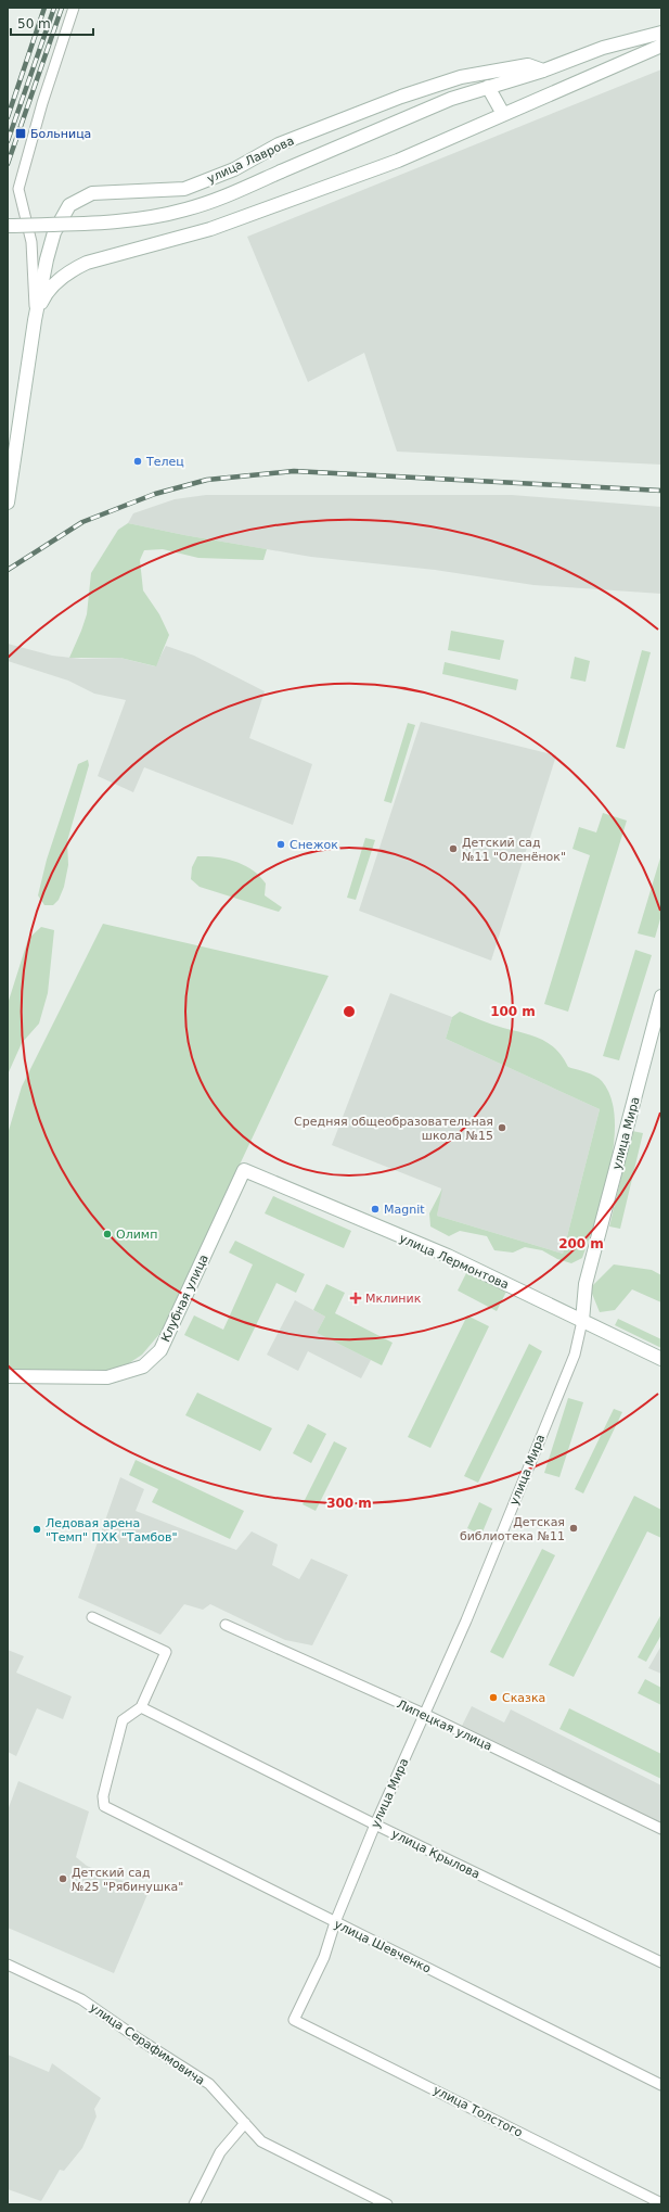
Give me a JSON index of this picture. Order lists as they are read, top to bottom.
{
  "streets": {
    "main road": [
      "улица Лаврова",
      "улица Мира",
      "улица Лермонтова",
      "Клубная улица"
    ],
    "street": [
      "Липецкая улица",
      "улица Крылова",
      "улица Шевченко",
      "улица Серафимовича",
      "улица Толстого"
    ]
  },
  "crossings": [
    ["улица Мира", "улица Лермонтова"],
    ["улица Мира", "Липецкая улица"],
    ["улица Мира", "улица Крылова"],
    ["улица Мира", "улица Шевченко"],
    ["улица Мира", "улица Толстого"],
    ["улица Лермонтова", "Клубная улица"],
    ["улица Крылова", "улица Шевченко"]
  ],
  "places": {
    "transit": ["Больница"],
    "other": [
      "Телец",
      "Снежок",
      "Детский сад №11 \"Оленёнок\"",
      "Средняя общеобразовательная школа №15",
      "Magnit",
      "Олимп",
      "Детская библиотека №11",
      "Ледовая арена \"Темп\" ПХК \"Тамбов\"",
      "Сказка",
      "Детский сад №25 \"Рябинушка\""
    ],
    "health": ["Мклиник"]
  },
  "scale_bar": "50 m",
  "rings": ["100 m", "200 m", "300 m"]
}
